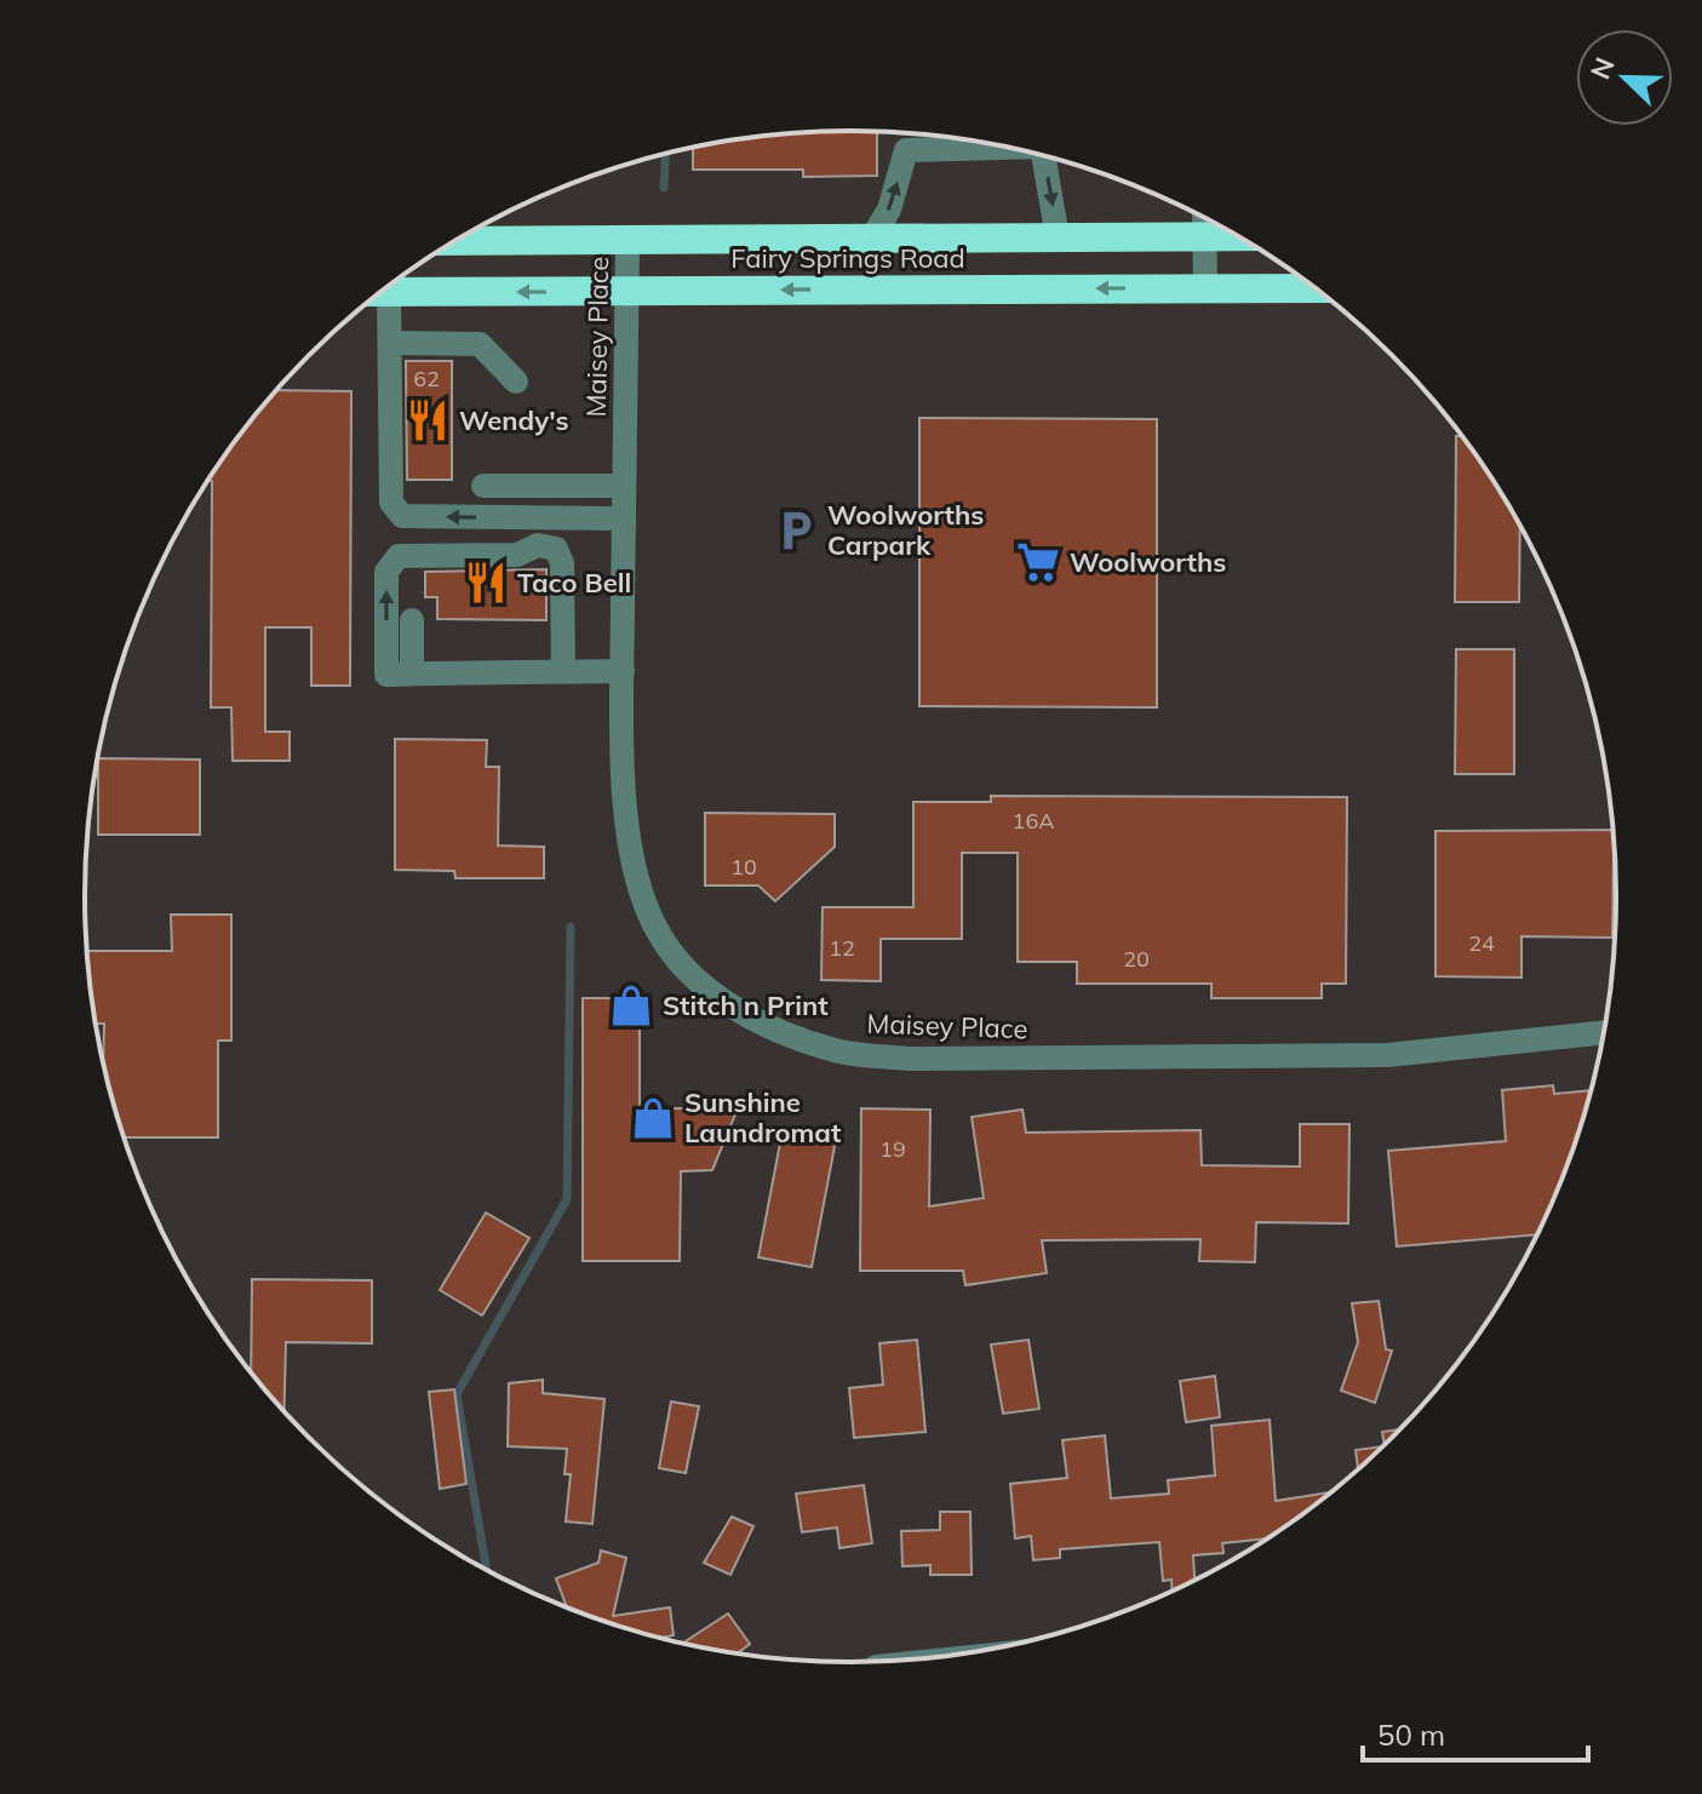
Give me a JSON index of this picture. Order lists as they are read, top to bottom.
{
  "streets": {
    "highway": ["Fairy Springs Road"],
    "street": ["Maisey Place"]
  },
  "crossings": [
    ["Fairy Springs Road", "Maisey Place"]
  ],
  "places": {
    "restaurant": ["Wendy's", "Taco Bell"],
    "parking": ["Woolworths Carpark"],
    "supermarket": ["Woolworths"],
    "shop": ["Stitch n Print", "Sunshine Laundromat"]
  },
  "house_numbers": [
    "62",
    "16A",
    "10",
    "24",
    "12",
    "20",
    "19"
  ],
  "scale_bar": "50 m",
  "north": "top left"
}
